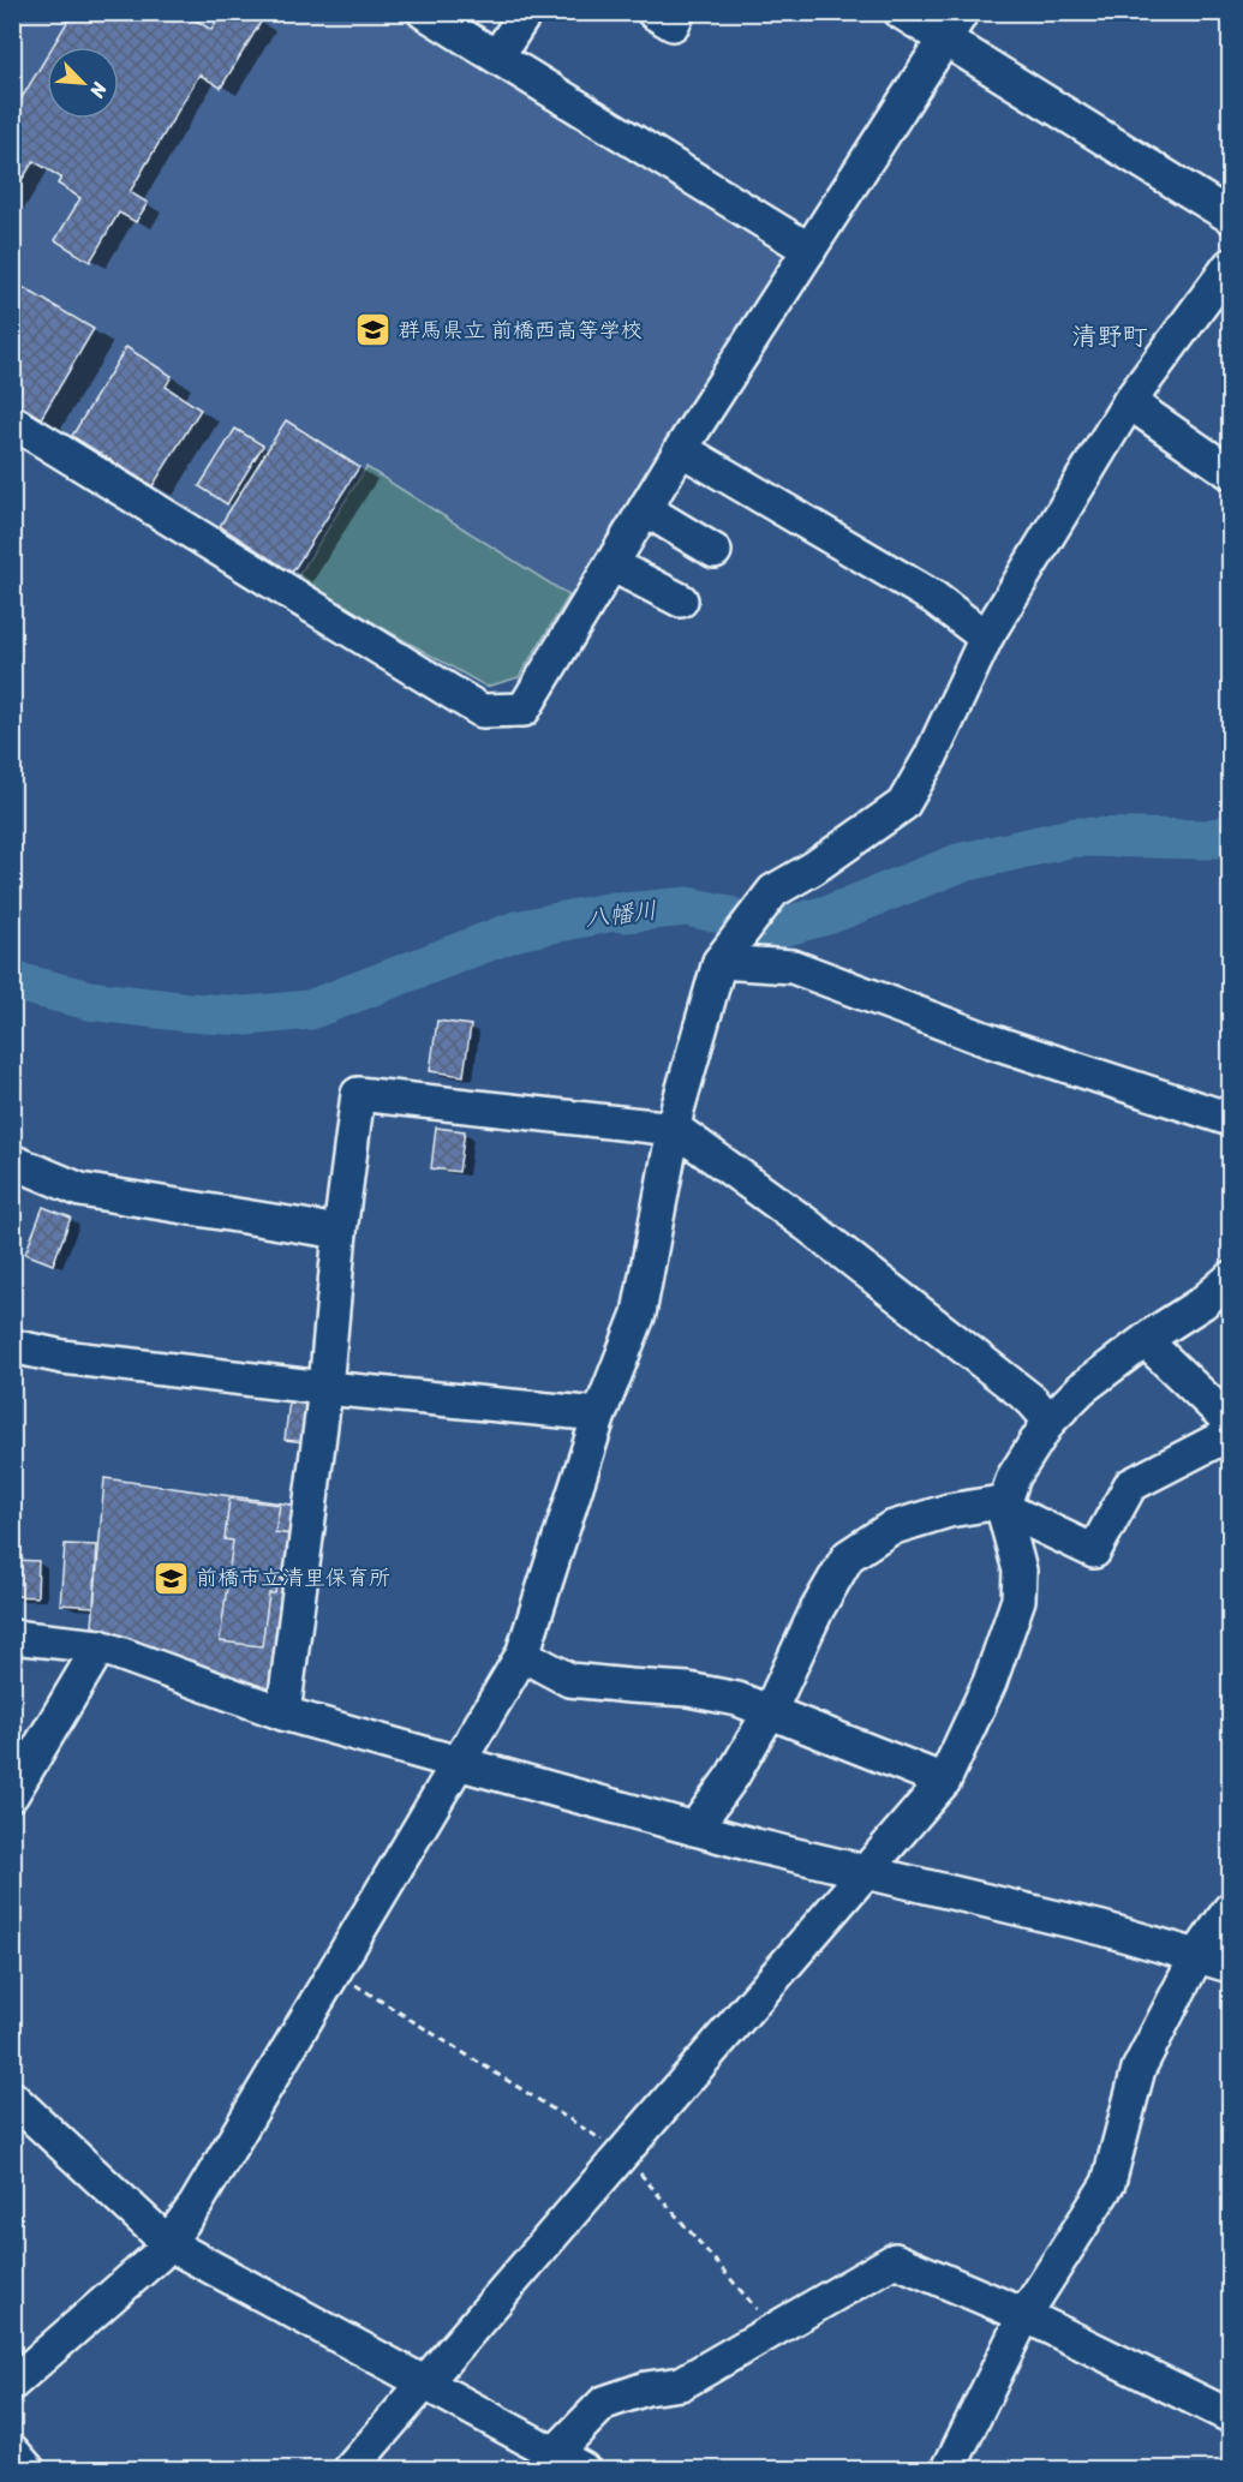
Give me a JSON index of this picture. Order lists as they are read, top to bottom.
{
  "districts": ["清野町"],
  "water": ["八幡川"],
  "places": {
    "school or university": ["群馬県立 前橋西高等学校", "前橋市立清里保育所"]
  },
  "north": "bottom right"
}
